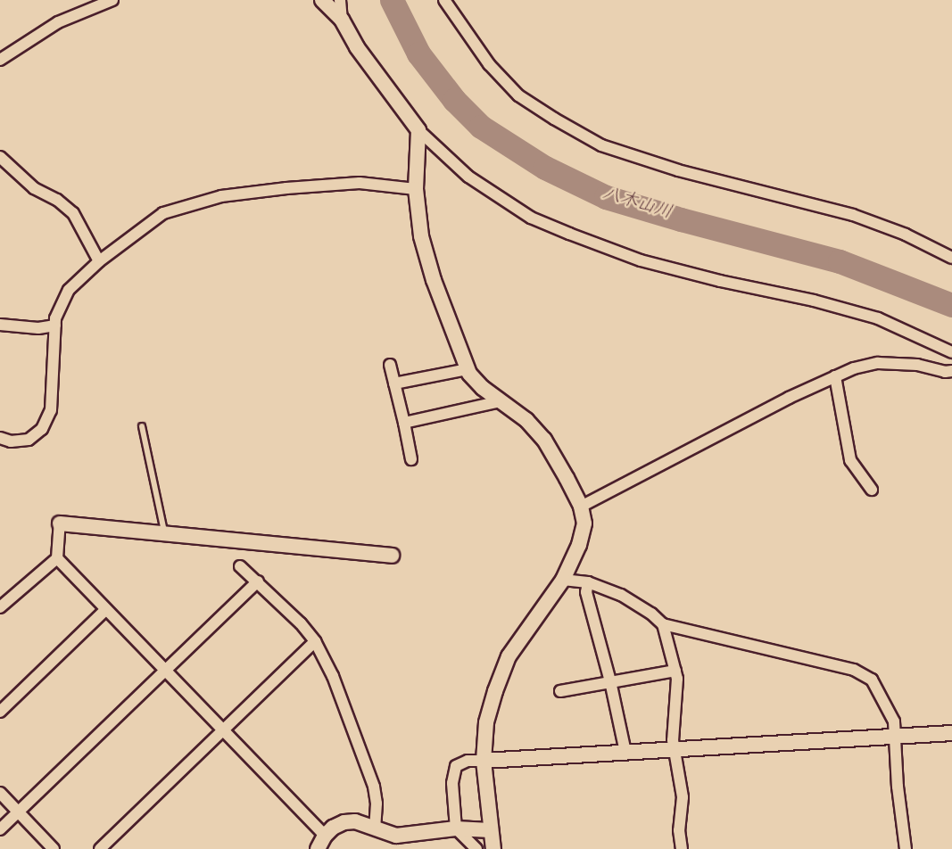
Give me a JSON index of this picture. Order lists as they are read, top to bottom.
{
  "water": ["八木山川"]
}
